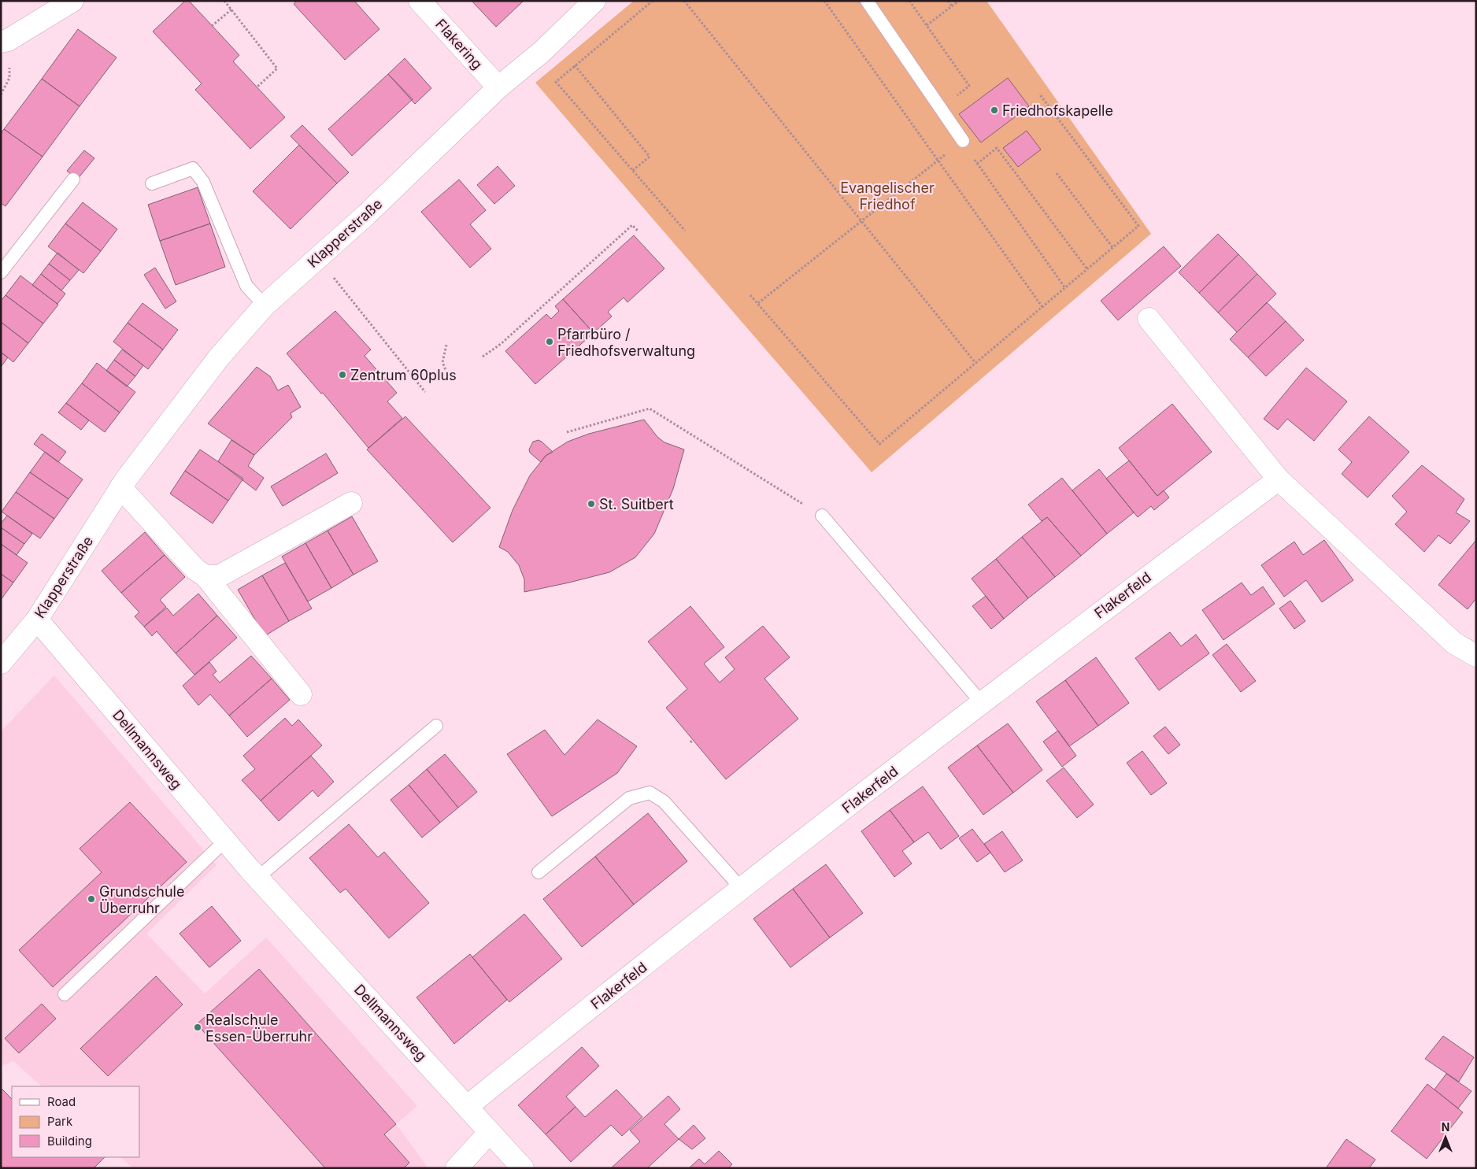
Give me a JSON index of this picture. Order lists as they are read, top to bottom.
{
  "streets": {
    "street": [
      "Flakering",
      "Klapperstraße",
      "Flakerfeld",
      "Dellmannsweg"
    ]
  },
  "crossings": [
    ["Flakering", "Klapperstraße"],
    ["Klapperstraße", "Dellmannsweg"],
    ["Flakerfeld", "Dellmannsweg"]
  ],
  "parks": ["Evangelischer Friedhof"],
  "places": [
    "Friedhofskapelle",
    "Pfarrbüro / Friedhofsverwaltung",
    "Zentrum 60plus",
    "St. Suitbert",
    "Grundschule Überruhr",
    "Realschule Essen-Überruhr"
  ],
  "legend": ["Road", "Park", "Building"],
  "north": "top"
}
